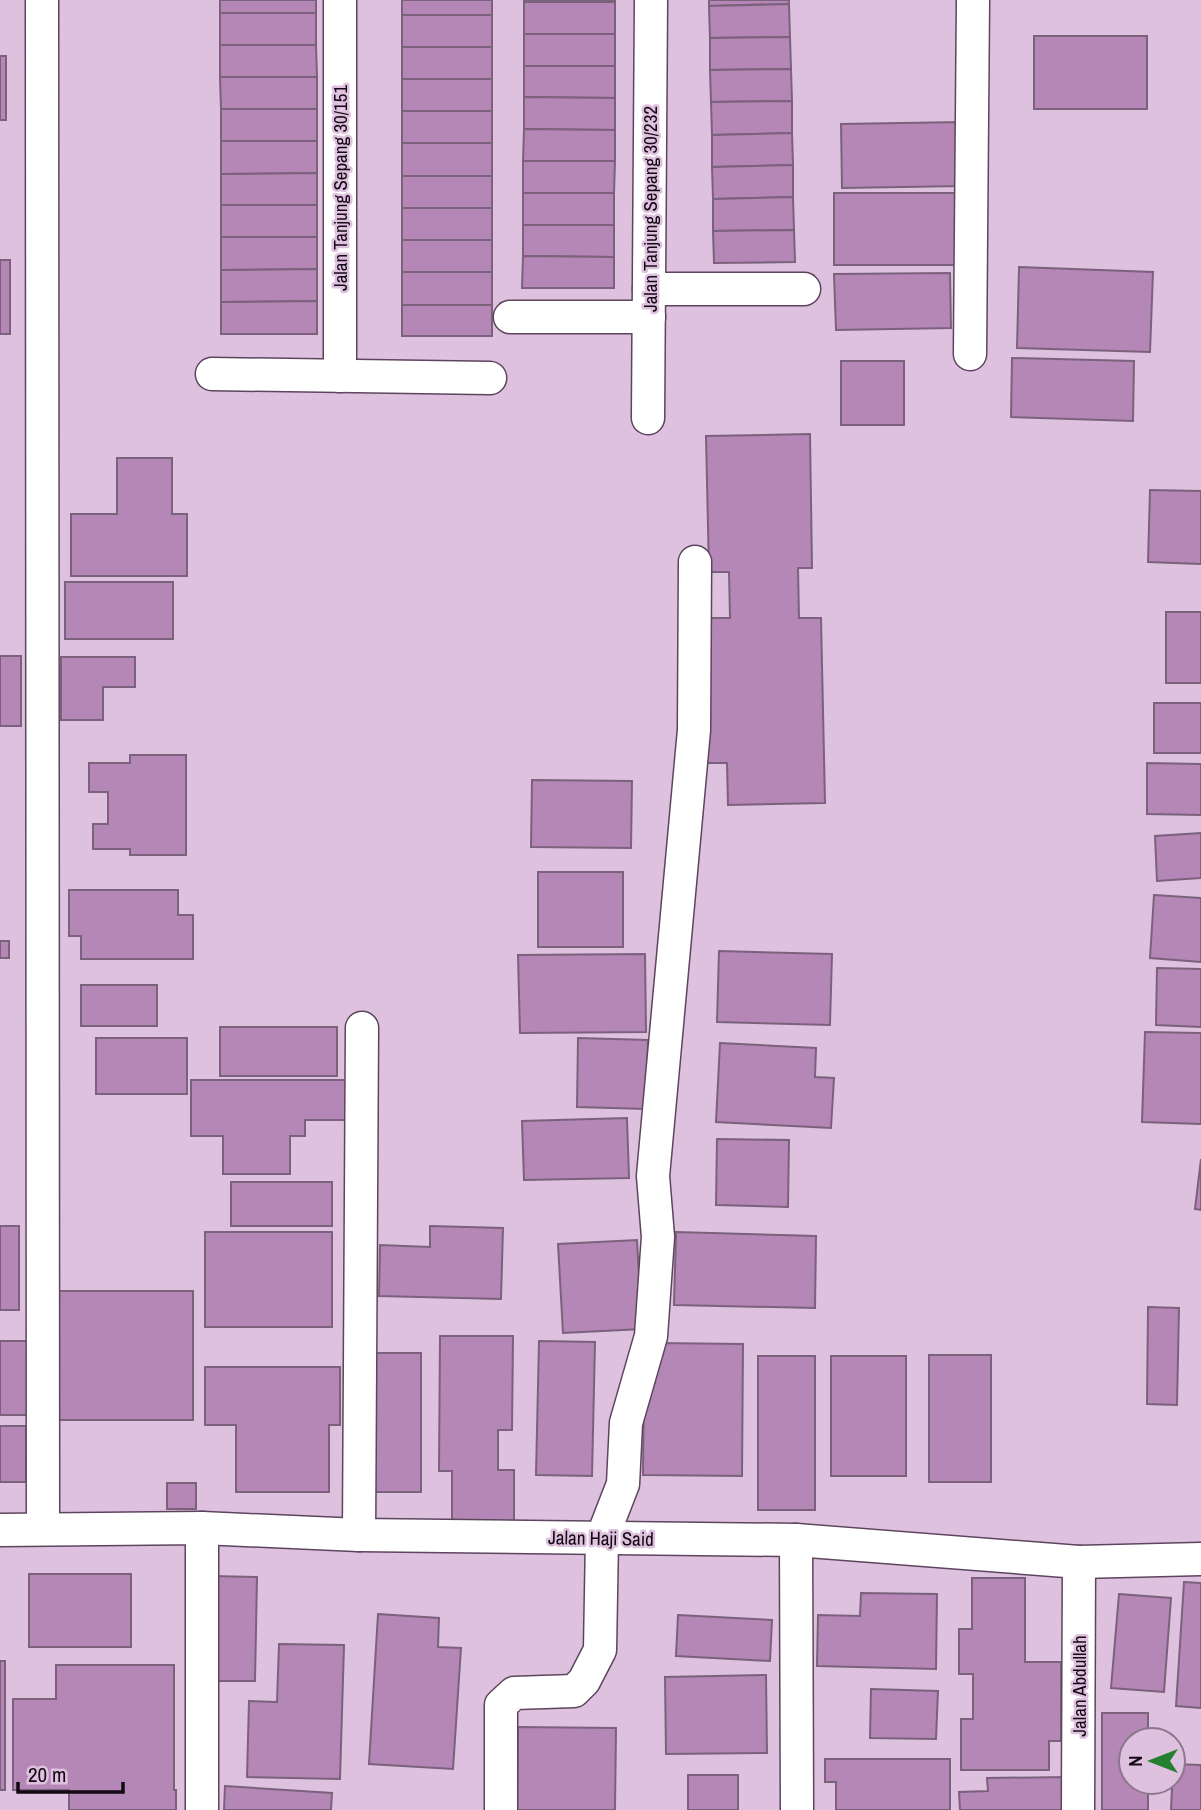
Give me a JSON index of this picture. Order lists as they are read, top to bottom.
{
  "streets": {
    "street": [
      "Jalan Tanjung Sepang 30/151",
      "Jalan Tanjung Sepang 30/232",
      "Jalan Haji Said",
      "Jalan Abdullah"
    ]
  },
  "crossings": [
    ["Jalan Haji Said", "Jalan Abdullah"]
  ],
  "scale_bar": "20 m",
  "north": "left"
}
